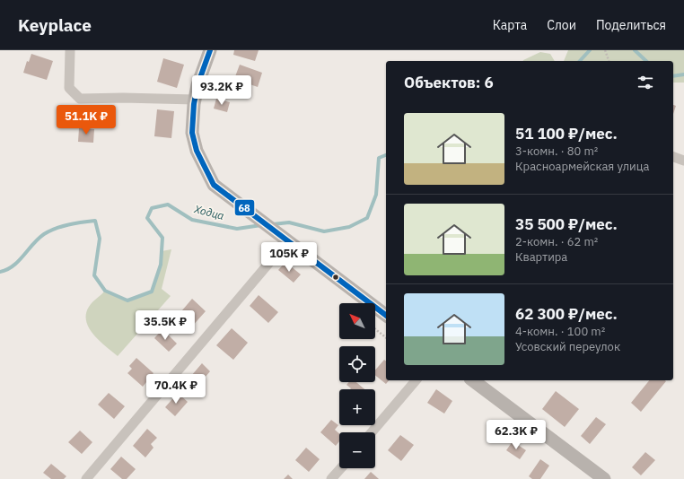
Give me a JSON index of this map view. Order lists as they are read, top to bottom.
{
  "water": ["Ходца"],
  "lines": ["transit line 68"],
  "north": "top left",
  "page": {
    "header": "Keyplace",
    "nav": ["Карта", "Слои", "Поделиться"],
    "heading": "Объектов: 6",
    "price": [
      "93.2K ₽",
      "51.1K ₽",
      "105K ₽",
      "35.5K ₽",
      "70.4K ₽",
      "62.3K ₽"
    ],
    "list": [
      {
        "name": "51 100 ₽/мес.",
        "note": "3-комн. · 80 m² · Красноармейская улица"
      },
      {
        "name": "35 500 ₽/мес.",
        "note": "2-комн. · 62 m² · Квартира"
      },
      {
        "name": "62 300 ₽/мес.",
        "note": "4-комн. · 100 m² · Усовский переулок"
      }
    ],
    "map_buttons": ["+", "−"]
  }
}
